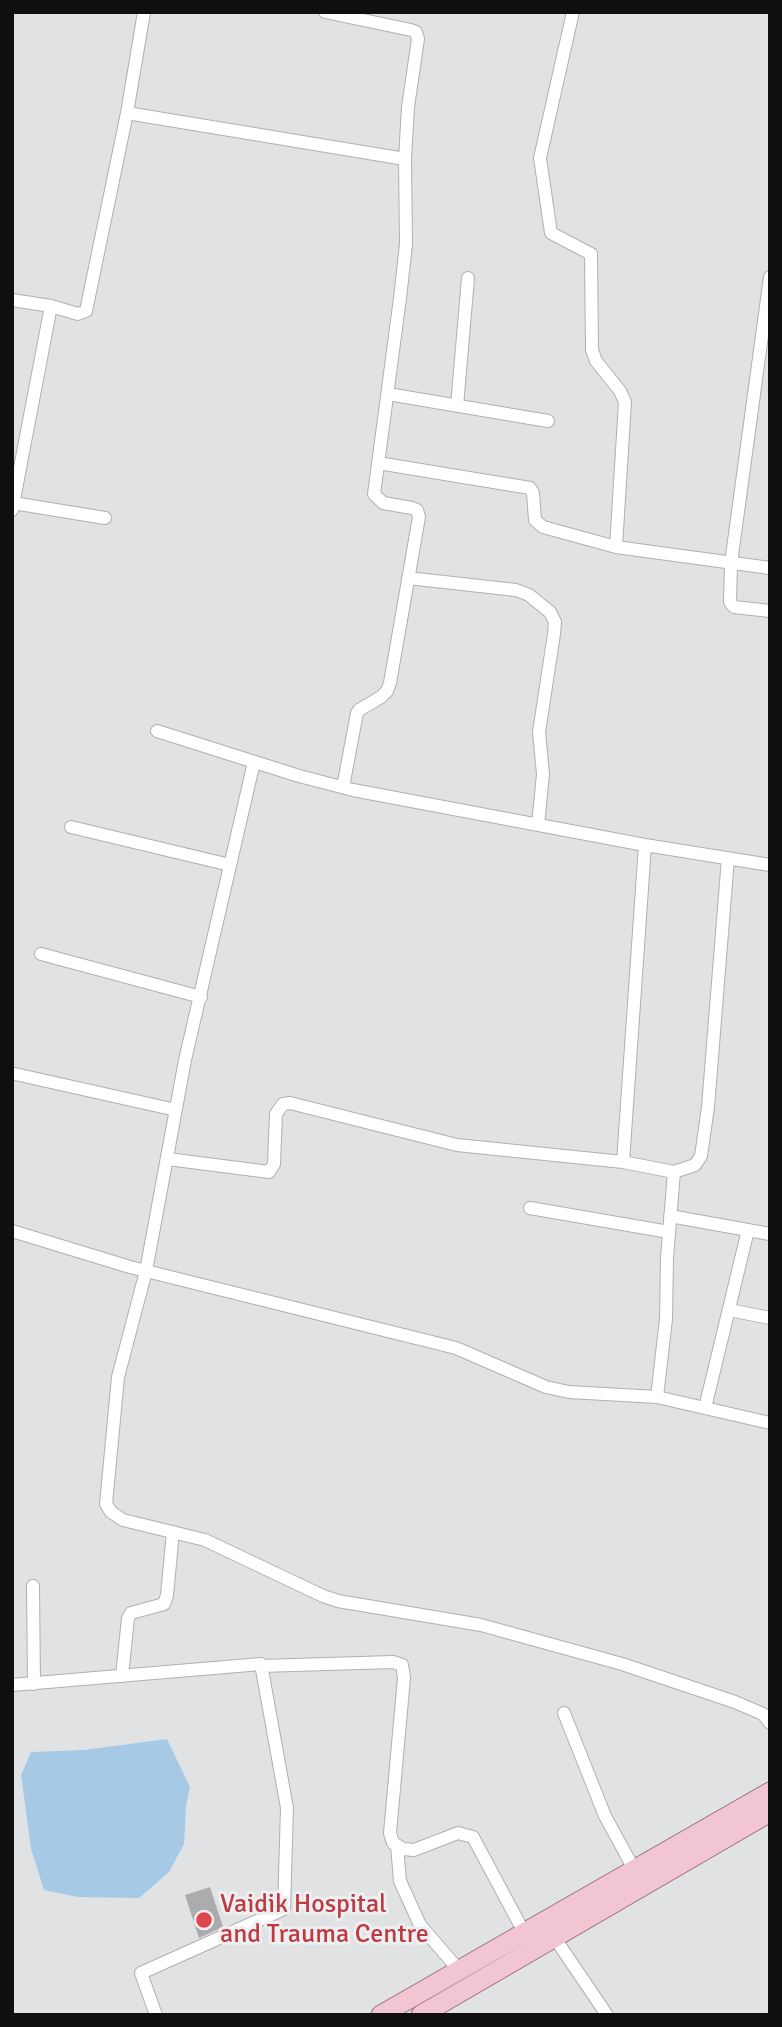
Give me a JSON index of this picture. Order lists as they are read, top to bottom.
{
  "places": ["Vaidik Hospital and Trauma Centre"]
}
